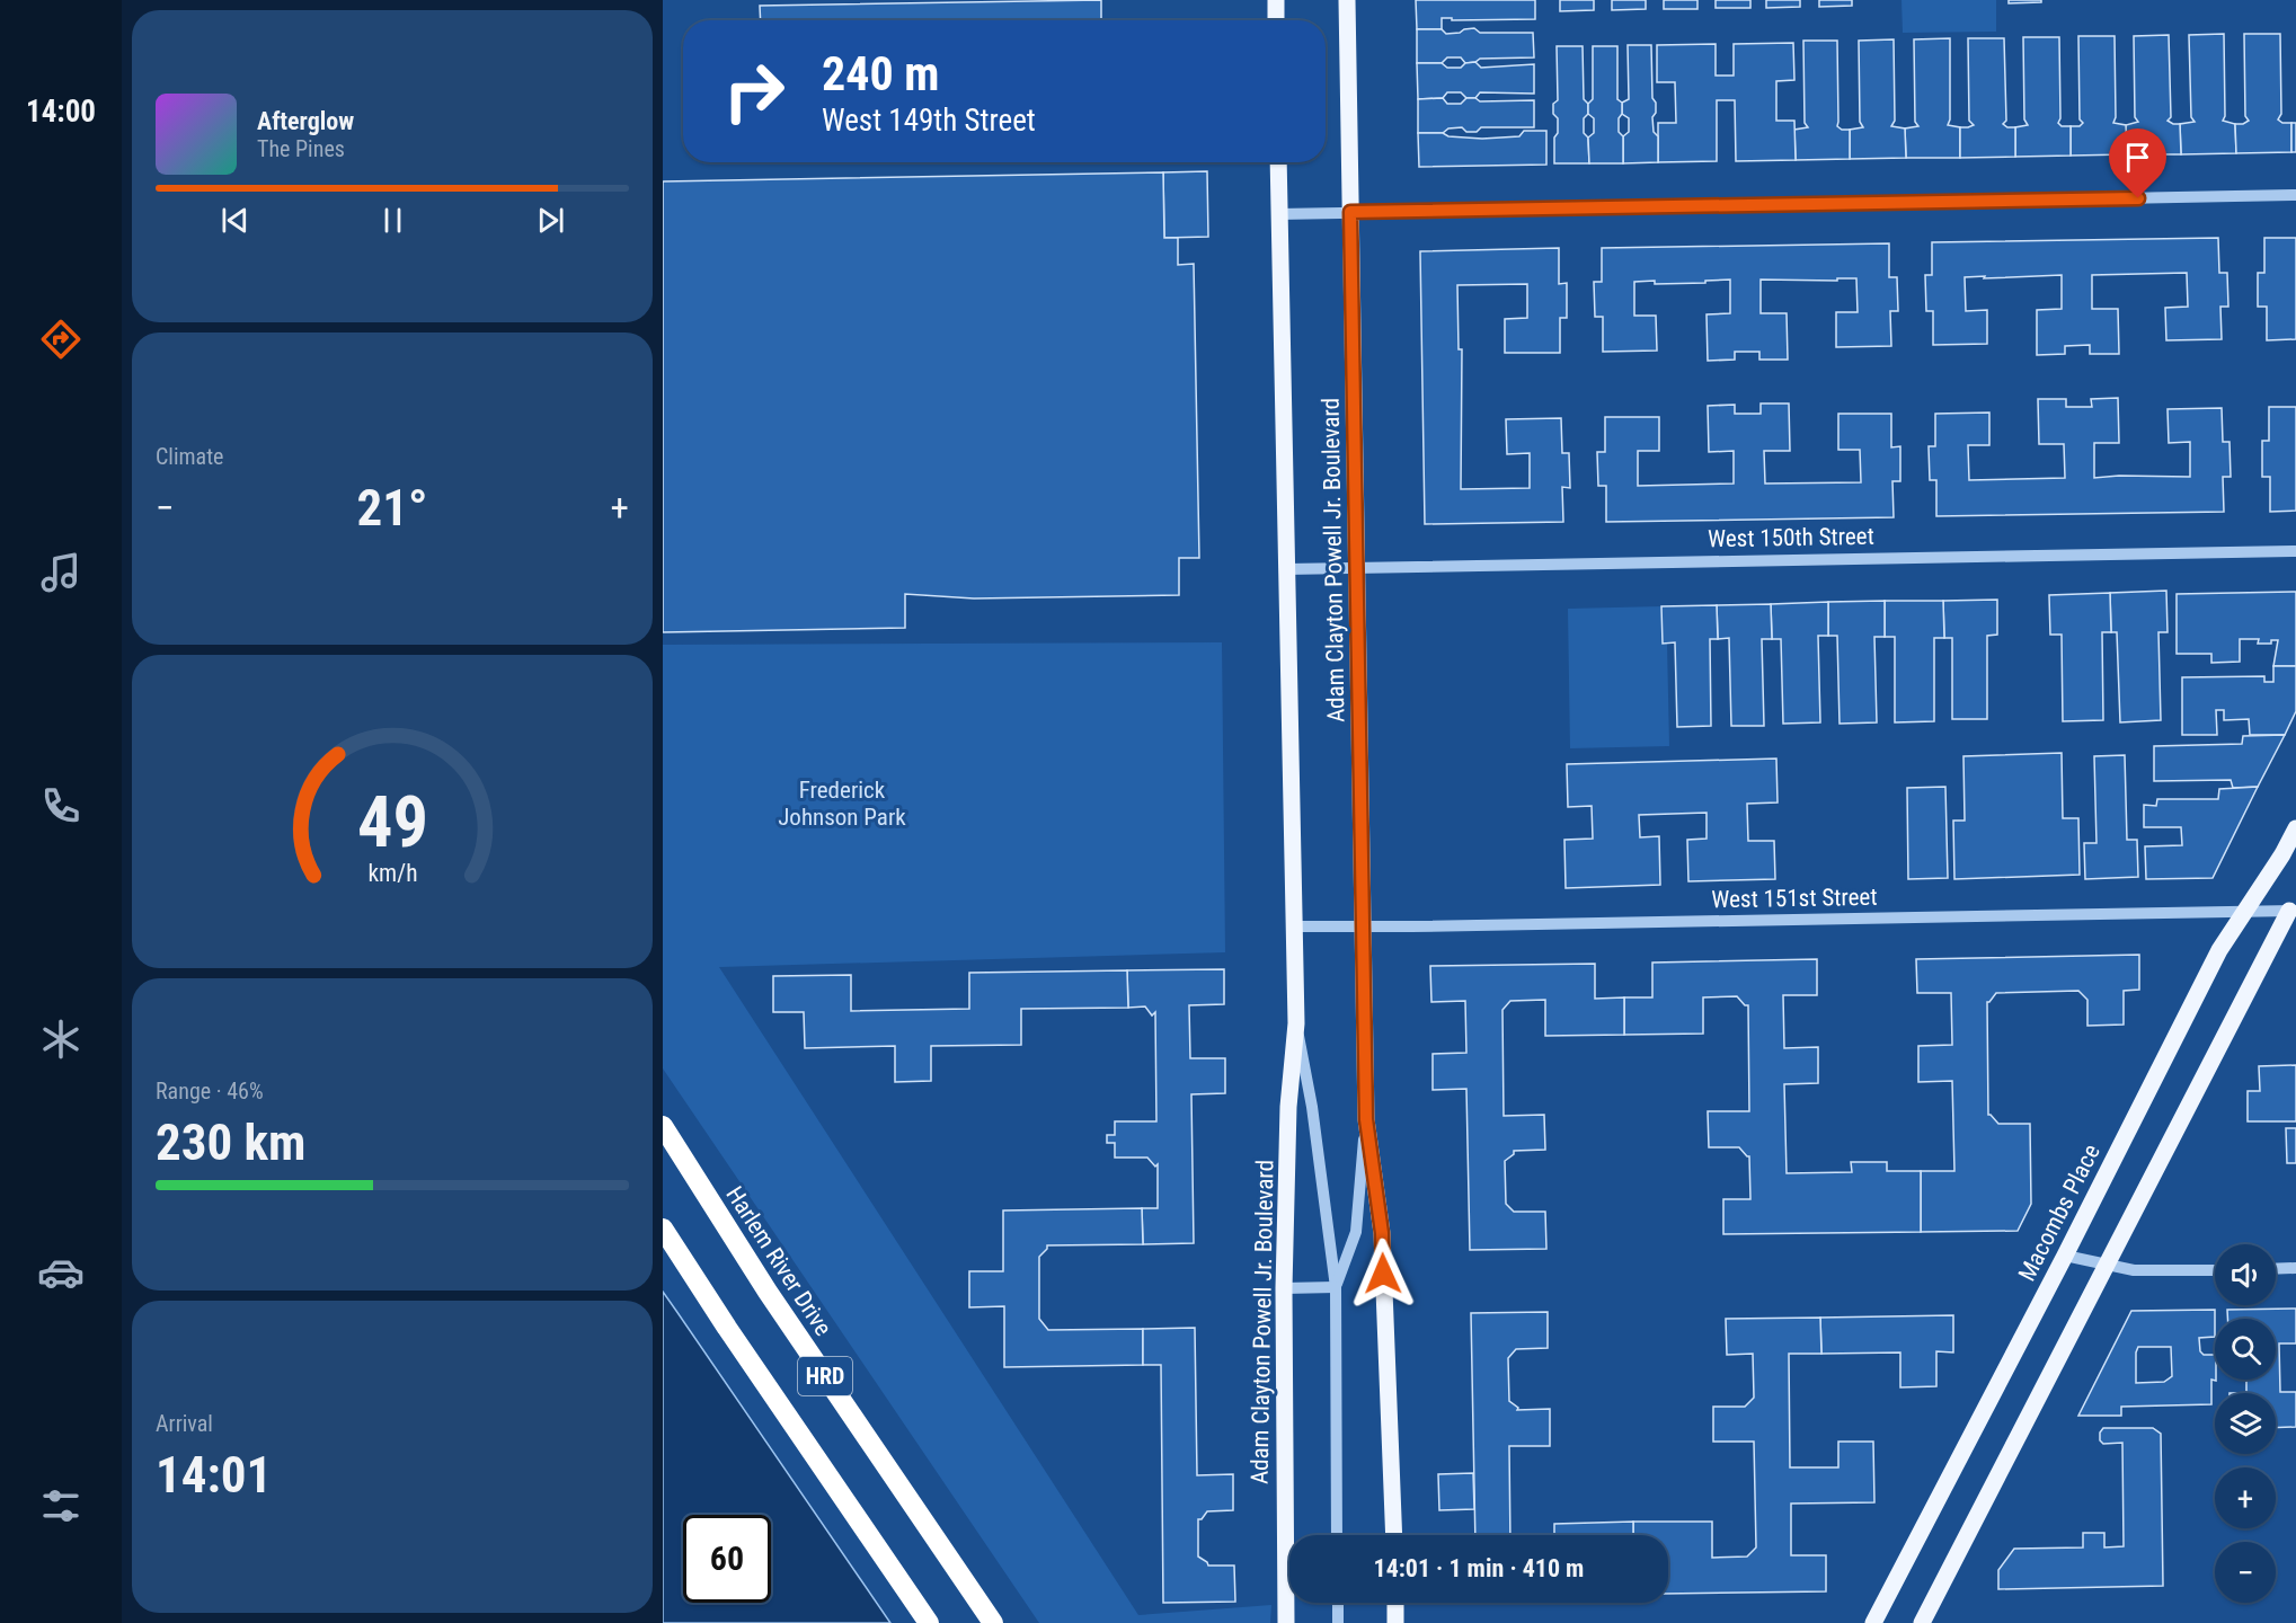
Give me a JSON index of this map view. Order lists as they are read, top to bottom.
{
  "streets": {
    "highway": ["Harlem River Drive", "HRD"],
    "main road": ["Adam Clayton Powell Jr. Boulevard", "Macombs Place"],
    "street": ["West 150th Street", "West 151st Street"]
  },
  "crossings": [
    ["West 150th Street", "Adam Clayton Powell Jr. Boulevard"],
    ["Adam Clayton Powell Jr. Boulevard", "West 151st Street"],
    ["West 151st Street", "Macombs Place"]
  ],
  "parks": ["Frederick Johnson Park"],
  "page": {
    "tabs": "14:00",
    "turn": ["240 m", "West 149th Street"],
    "song": ["Afterglow", "The Pines"],
    "tile": [
      "Climate",
      ["Range · 46%", "230 km"],
      ["Arrival", "14:01"]
    ],
    "heat": ["−", "21°", "+"],
    "map_buttons": ["+", "−"],
    "limit": "60",
    "trip": "14:01 · 1 min · 410 m",
    "gauge": ["49", "km/h"]
  }
}
